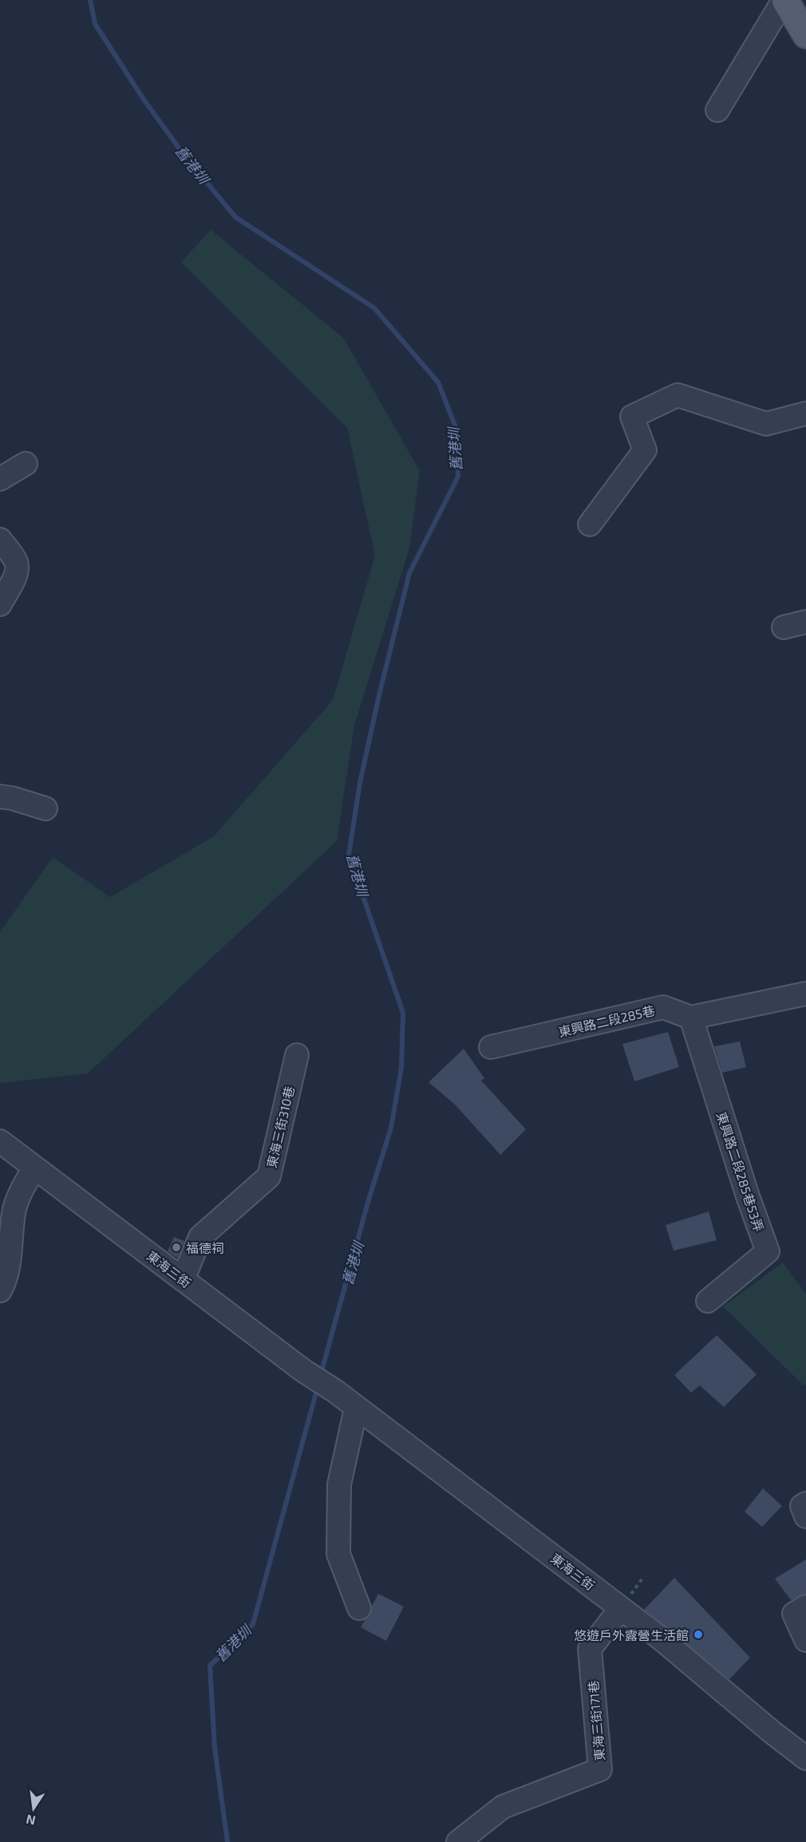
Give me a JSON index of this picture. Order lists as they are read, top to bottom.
{
  "streets": {
    "street": [
      "東興路二段285巷",
      "東海三街310巷",
      "東興路二段285巷53弄",
      "東海三街",
      "東海三街171巷"
    ]
  },
  "crossings": [
    ["東興路二段285巷", "東興路二段285巷53弄"],
    ["東海三街310巷", "東海三街"],
    ["東海三街", "東海三街171巷"]
  ],
  "water": ["舊港圳"],
  "places": ["福德祠", "悠遊戶外露營生活館"],
  "north": "bottom"
}
